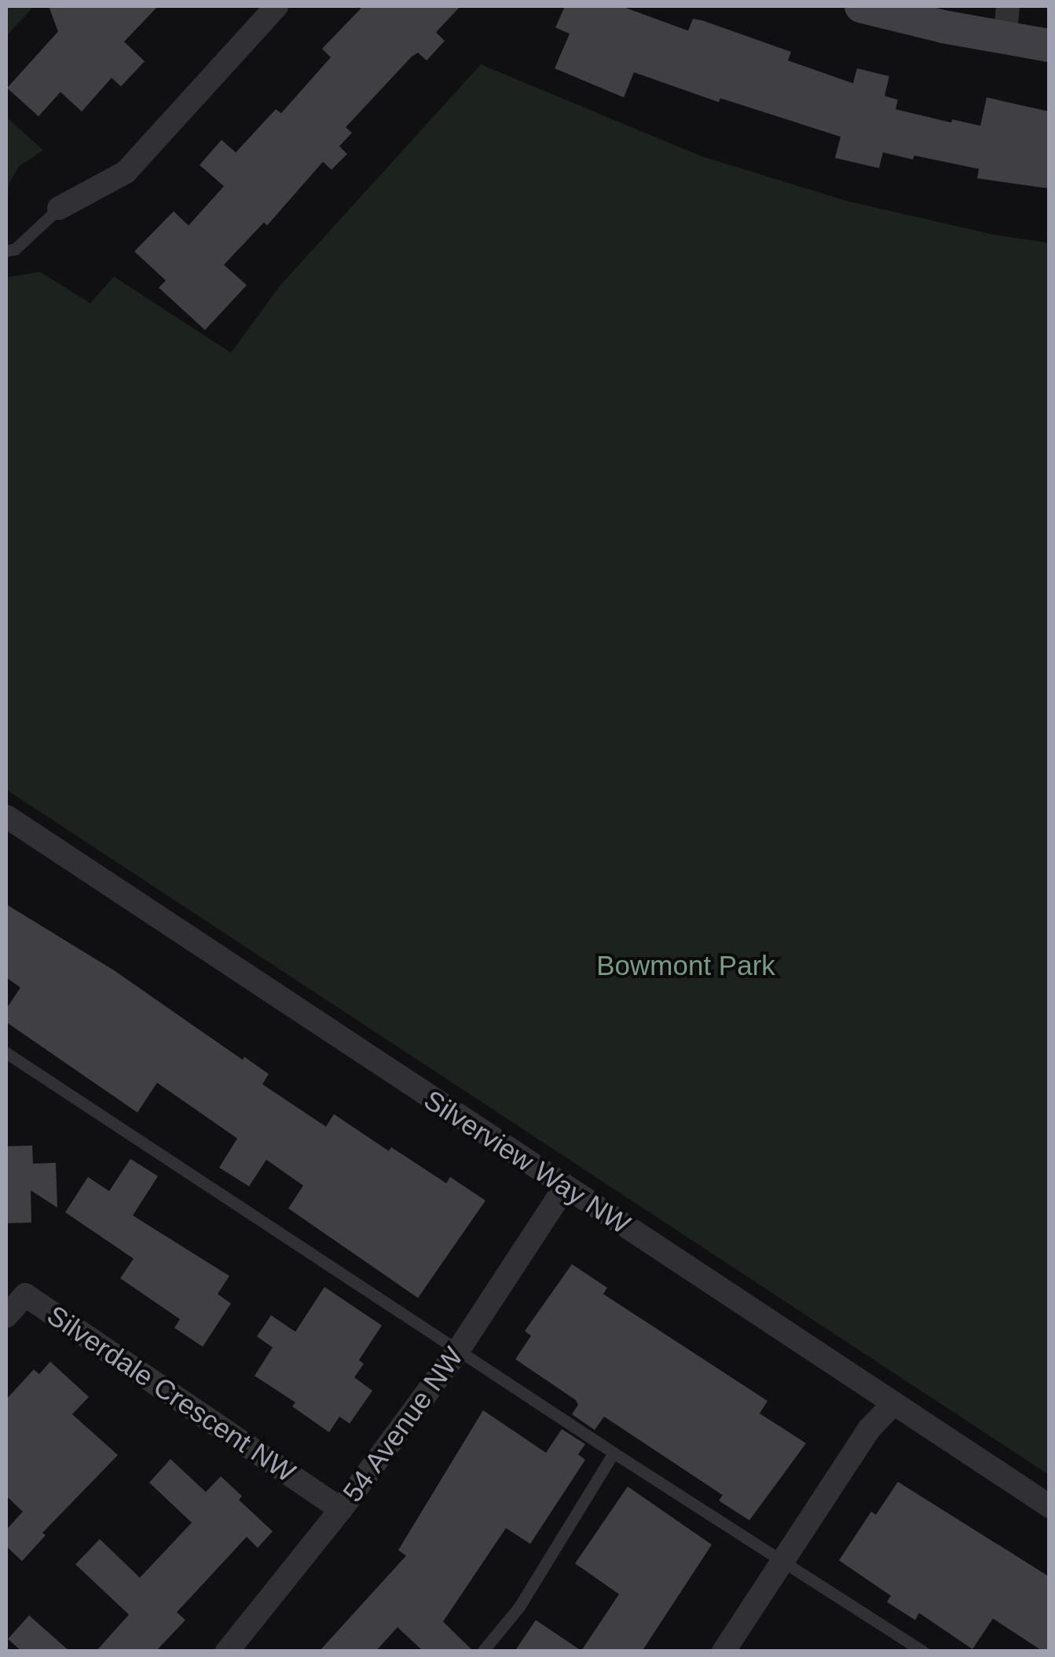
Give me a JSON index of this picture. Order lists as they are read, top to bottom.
{
  "streets": {
    "street": ["Silverview Way NW", "Silverdale Crescent NW", "54 Avenue NW"]
  },
  "crossings": [
    ["Silverview Way NW", "54 Avenue NW"],
    ["Silverdale Crescent NW", "54 Avenue NW"]
  ],
  "parks": ["Bowmont Park"]
}
